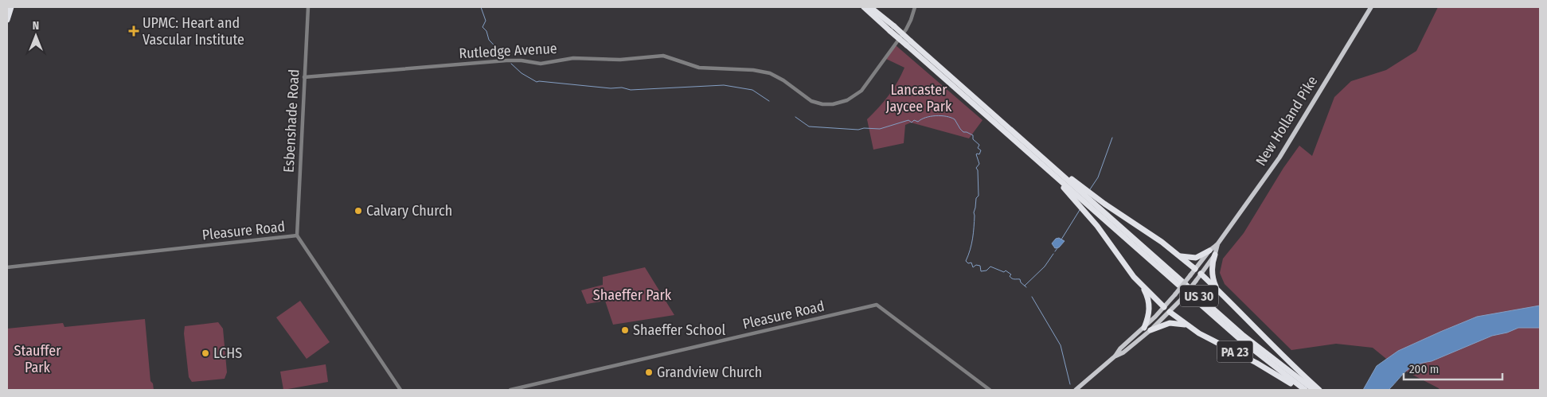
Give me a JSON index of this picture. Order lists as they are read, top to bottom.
{
  "streets": {
    "highway": ["US 30", "PA 23"],
    "main road": ["New Holland Pike"],
    "street": ["Rutledge Avenue", "Esbenshade Road", "Pleasure Road"]
  },
  "crossings": [
    ["Rutledge Avenue", "Esbenshade Road"],
    ["Esbenshade Road", "Pleasure Road"],
    ["New Holland Pike", "PA 23"]
  ],
  "parks": ["Lancaster Jaycee Park", "Shaeffer Park", "Stauffer Park"],
  "places": {
    "health": ["UPMC: Heart and Vascular Institute"],
    "other": [
      "Calvary Church",
      "Shaeffer School",
      "LCHS",
      "Grandview Church"
    ]
  },
  "scale_bar": "200 m",
  "north": "top"
}
